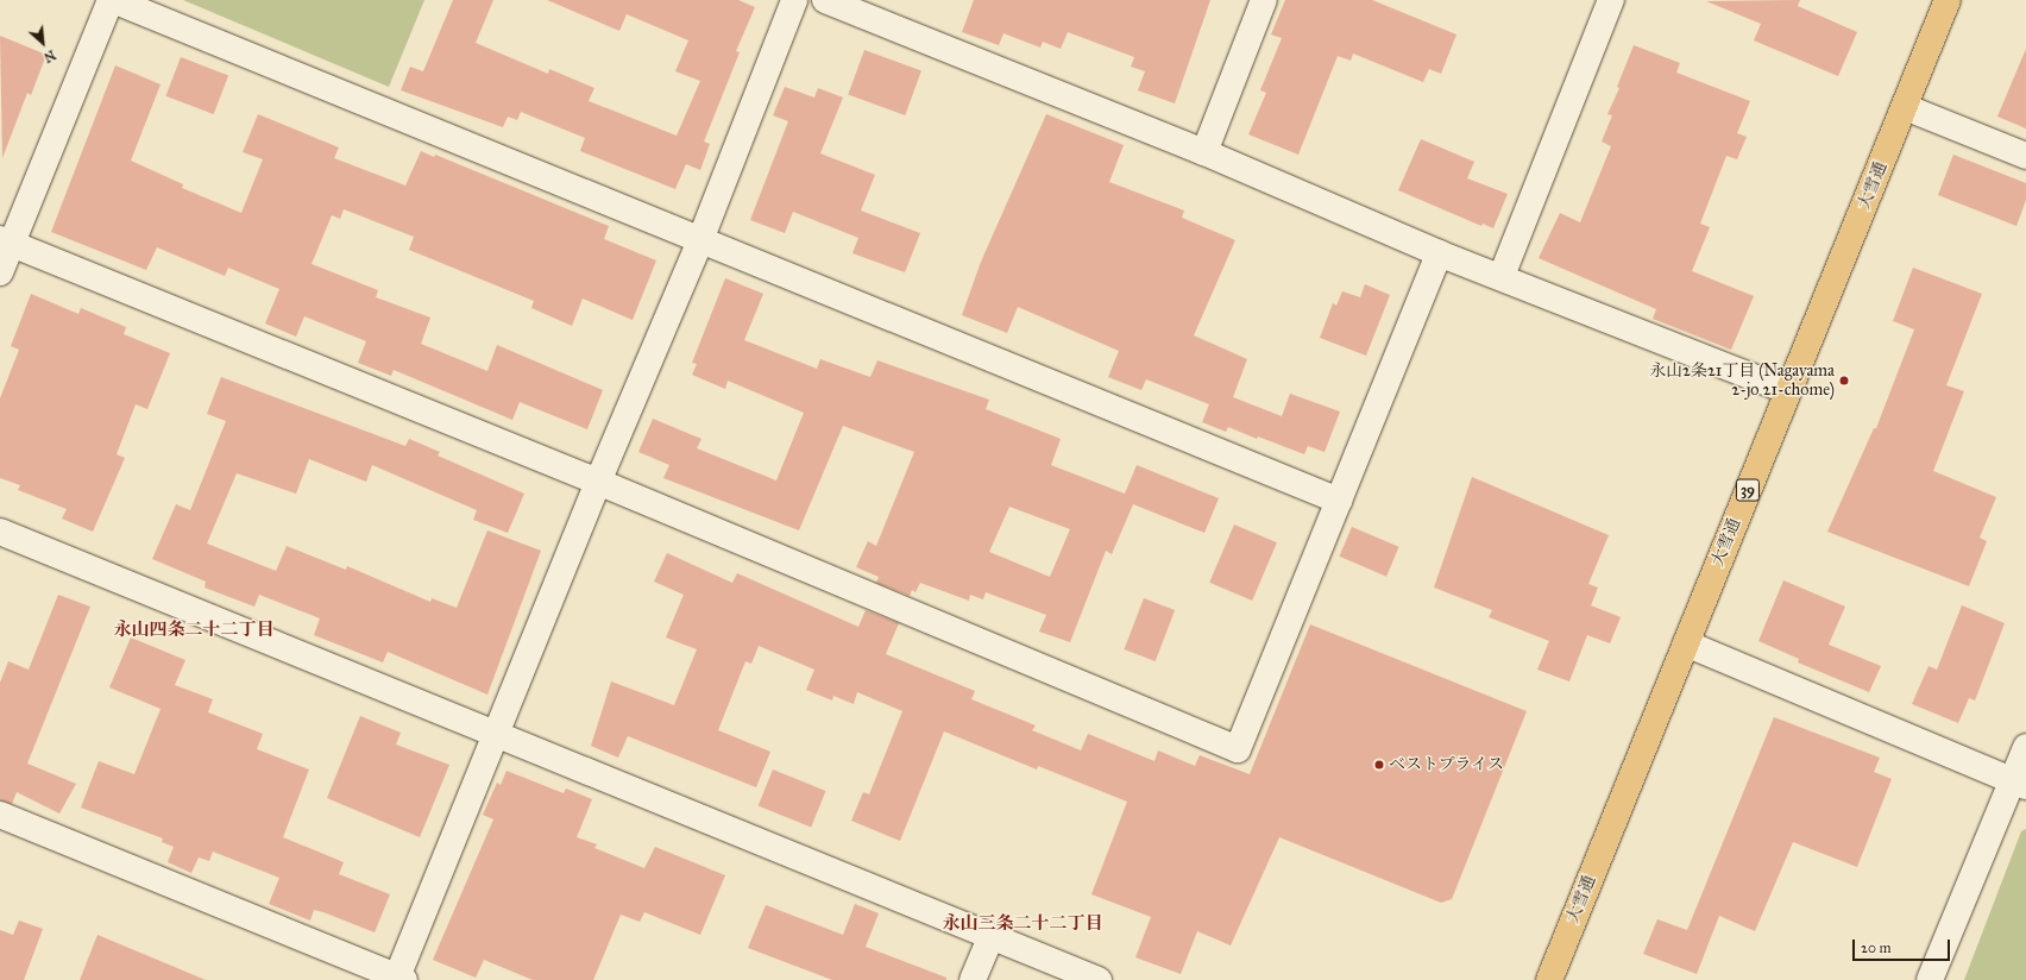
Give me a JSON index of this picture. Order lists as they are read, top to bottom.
{
  "streets": {
    "highway": ["大雪通", "39"]
  },
  "districts": ["永山四条二十二丁目", "永山三条二十二丁目"],
  "places": ["永山2条21丁目 (Nagayama 2-jo 21-chome)", "ベストプライス"],
  "scale_bar": "20 m",
  "north": "bottom right"
}
